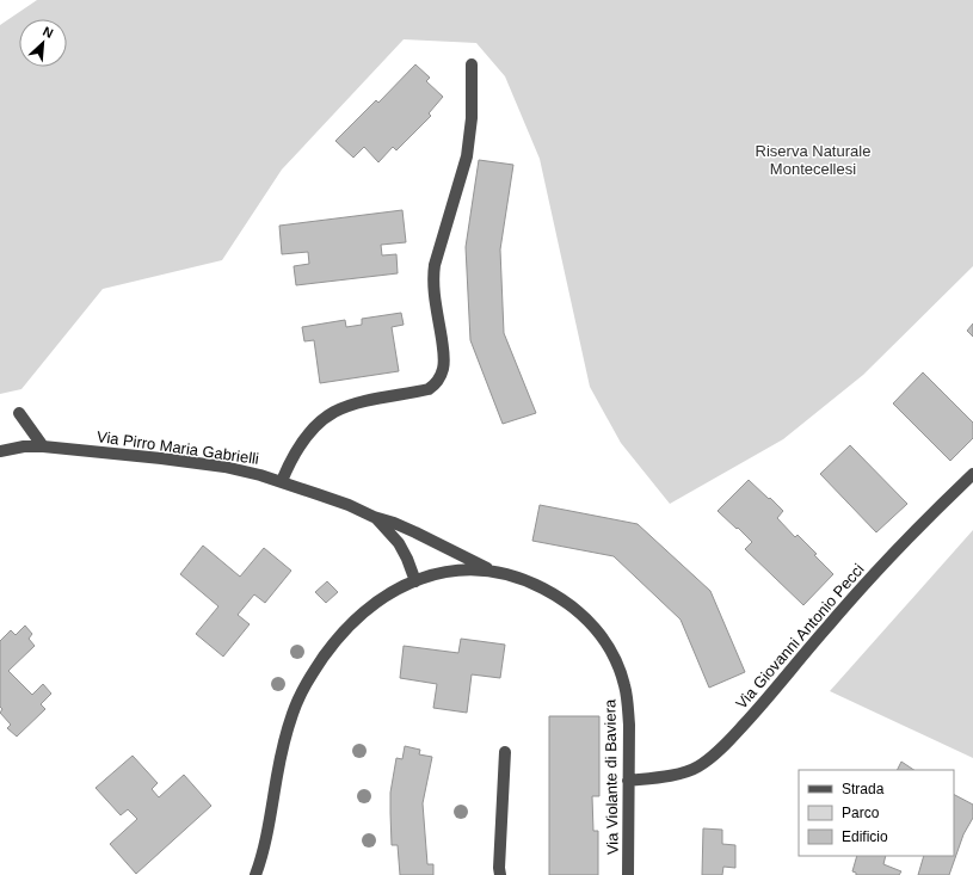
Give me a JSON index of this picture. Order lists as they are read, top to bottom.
{
  "streets": {
    "street": ["Via Pirro Maria Gabrielli", "Via Giovanni Antonio Pecci", "Via Violante di Baviera"]
  },
  "crossings": [
    ["Via Pirro Maria Gabrielli", "Via Violante di Baviera"],
    ["Via Giovanni Antonio Pecci", "Via Violante di Baviera"]
  ],
  "parks": ["Riserva Naturale Montecellesi"],
  "legend": ["Strada", "Parco", "Edificio"],
  "north": "top right"
}
